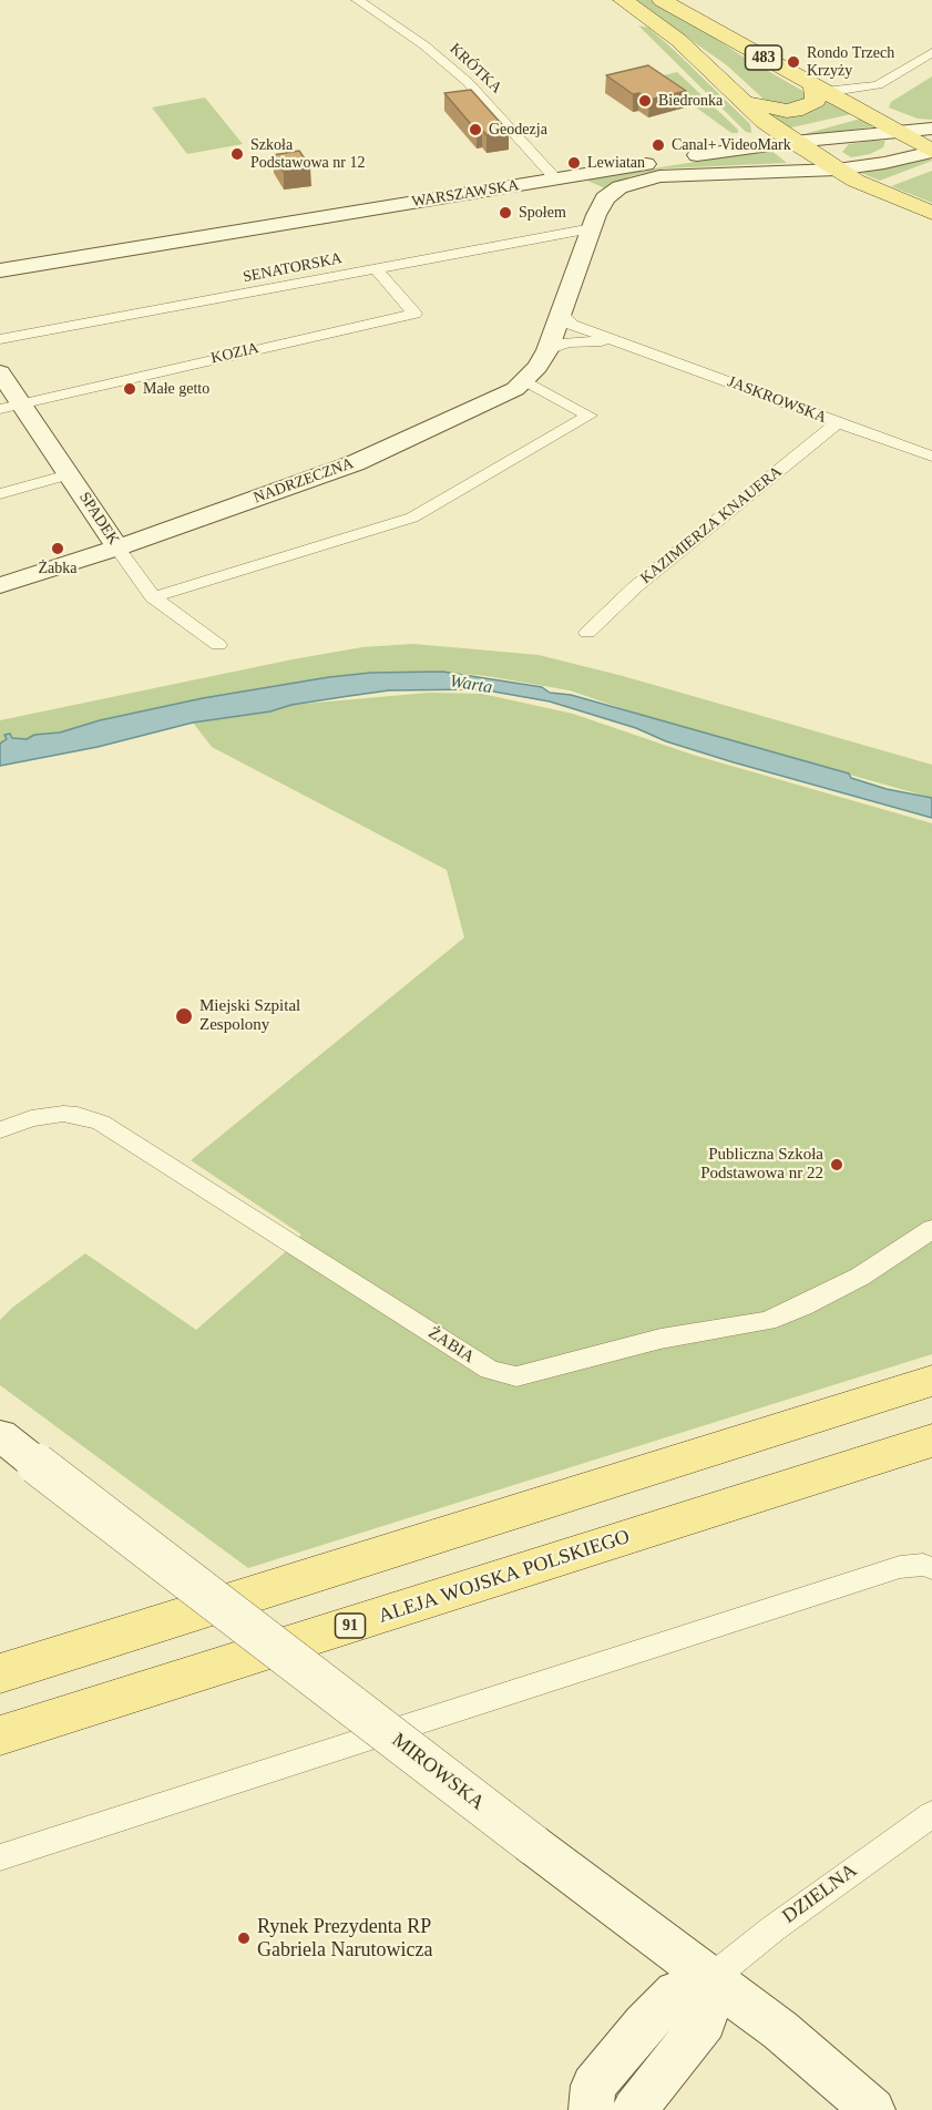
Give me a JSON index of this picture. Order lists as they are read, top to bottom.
{
  "streets": {
    "main road": ["483", "ALEJA WOJSKA POLSKIEGO", "91"],
    "street": [
      "KRÓTKA",
      "WARSZAWSKA",
      "SENATORSKA",
      "KOZIA",
      "JASKROWSKA",
      "NADRZECZNA",
      "SPADEK",
      "KAZIMIERZA KNAUERA",
      "ŻABIA",
      "MIROWSKA",
      "DZIELNA"
    ]
  },
  "crossings": [
    ["483", "WARSZAWSKA"],
    ["KRÓTKA", "WARSZAWSKA"],
    ["SENATORSKA", "KOZIA"],
    ["SENATORSKA", "NADRZECZNA"],
    ["KOZIA", "SPADEK"],
    ["JASKROWSKA", "NADRZECZNA"],
    ["JASKROWSKA", "KAZIMIERZA KNAUERA"],
    ["NADRZECZNA", "SPADEK"],
    ["MIROWSKA", "DZIELNA"]
  ],
  "water": ["Warta"],
  "places": [
    "Rondo Trzech Krzyży",
    "Biedronka",
    "Geodezja",
    "Canal+ VideoMark",
    "Szkoła Podstawowa nr 12",
    "Lewiatan",
    "Społem",
    "Małe getto",
    "Żabka",
    "Miejski Szpital Zespolony",
    "Publiczna Szkoła Podstawowa nr 22",
    "Rynek Prezydenta RP Gabriela Narutowicza"
  ]
}
